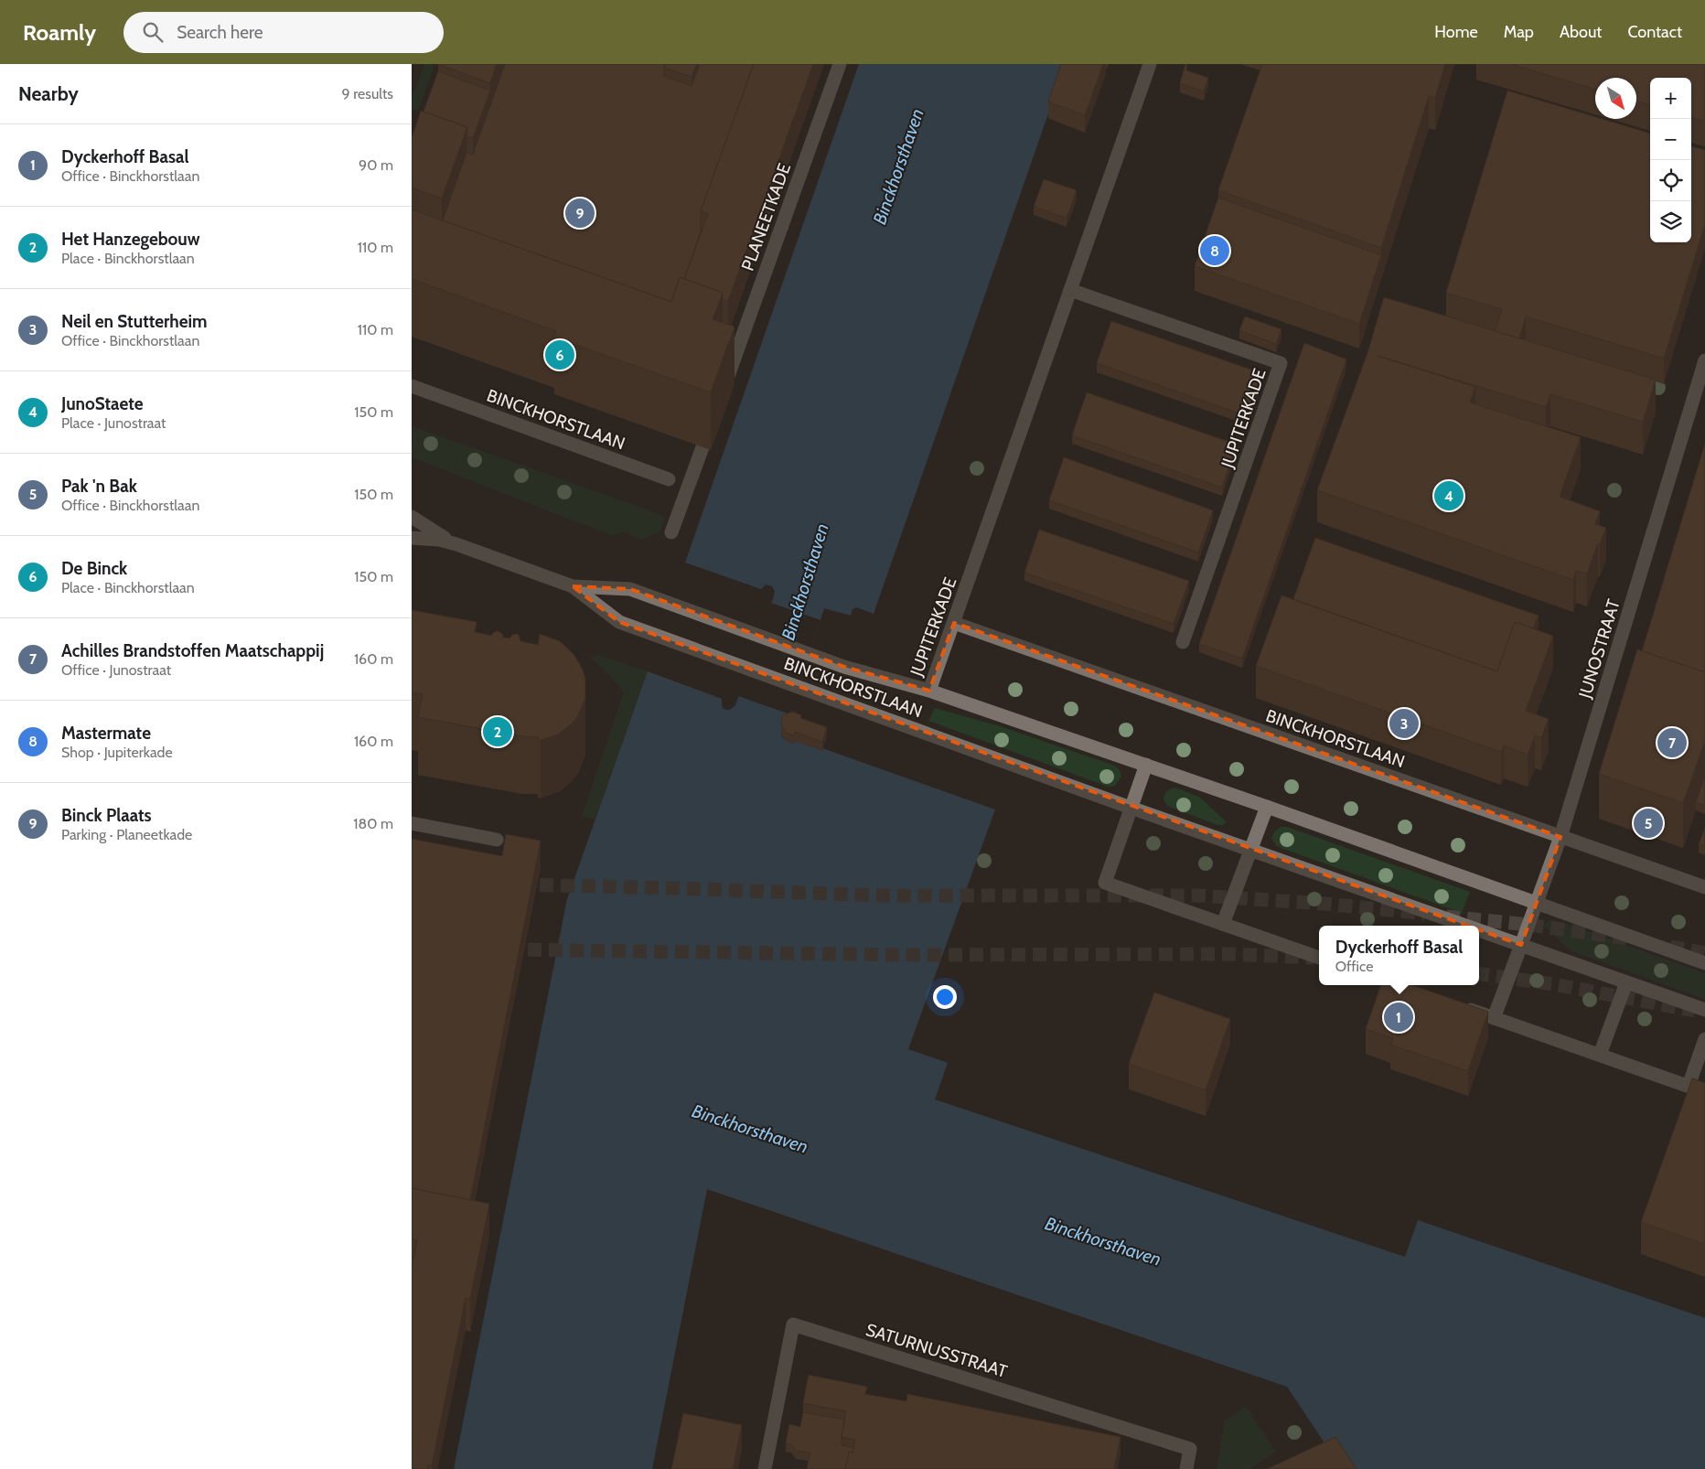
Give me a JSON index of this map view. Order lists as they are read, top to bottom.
{
  "streets": {
    "street": [
      "PLANEETKADE",
      "JUPITERKADE",
      "BINCKHORSTLAAN",
      "JUNOSTRAAT",
      "SATURNUSSTRAAT"
    ]
  },
  "crossings": [
    ["JUPITERKADE", "BINCKHORSTLAAN"],
    ["BINCKHORSTLAAN", "JUNOSTRAAT"]
  ],
  "water": ["Binckhorsthaven"],
  "north": "bottom right",
  "page": {
    "header": "Roamly",
    "search": "Search here",
    "nav": [
      "Home",
      "Map",
      "About",
      "Contact"
    ],
    "heading": ["Nearby", "9 results"],
    "map_buttons": ["+", "−"],
    "list": [
      {
        "mark": "1",
        "name": "Dyckerhoff Basal",
        "note": "Office · Binckhorstlaan",
        "value": "90 m"
      },
      {
        "mark": "2",
        "name": "Het Hanzegebouw",
        "note": "Place · Binckhorstlaan",
        "value": "110 m"
      },
      {
        "mark": "3",
        "name": "Neil en Stutterheim",
        "note": "Office · Binckhorstlaan",
        "value": "110 m"
      },
      {
        "mark": "4",
        "name": "JunoStaete",
        "note": "Place · Junostraat",
        "value": "150 m"
      },
      {
        "mark": "5",
        "name": "Pak 'n Bak",
        "note": "Office · Binckhorstlaan",
        "value": "150 m"
      },
      {
        "mark": "6",
        "name": "De Binck",
        "note": "Place · Binckhorstlaan",
        "value": "150 m"
      },
      {
        "mark": "7",
        "name": "Achilles Brandstoffen Maatschappij",
        "note": "Office · Junostraat",
        "value": "160 m"
      },
      {
        "mark": "8",
        "name": "Mastermate",
        "note": "Shop · Jupiterkade",
        "value": "160 m"
      },
      {
        "mark": "9",
        "name": "Binck Plaats",
        "note": "Parking · Planeetkade",
        "value": "180 m"
      }
    ],
    "pins": [
      "9",
      "8",
      "6",
      "4",
      "3",
      "2",
      "7",
      "5",
      "1"
    ],
    "popup": ["Dyckerhoff Basal", "Office"]
  }
}
